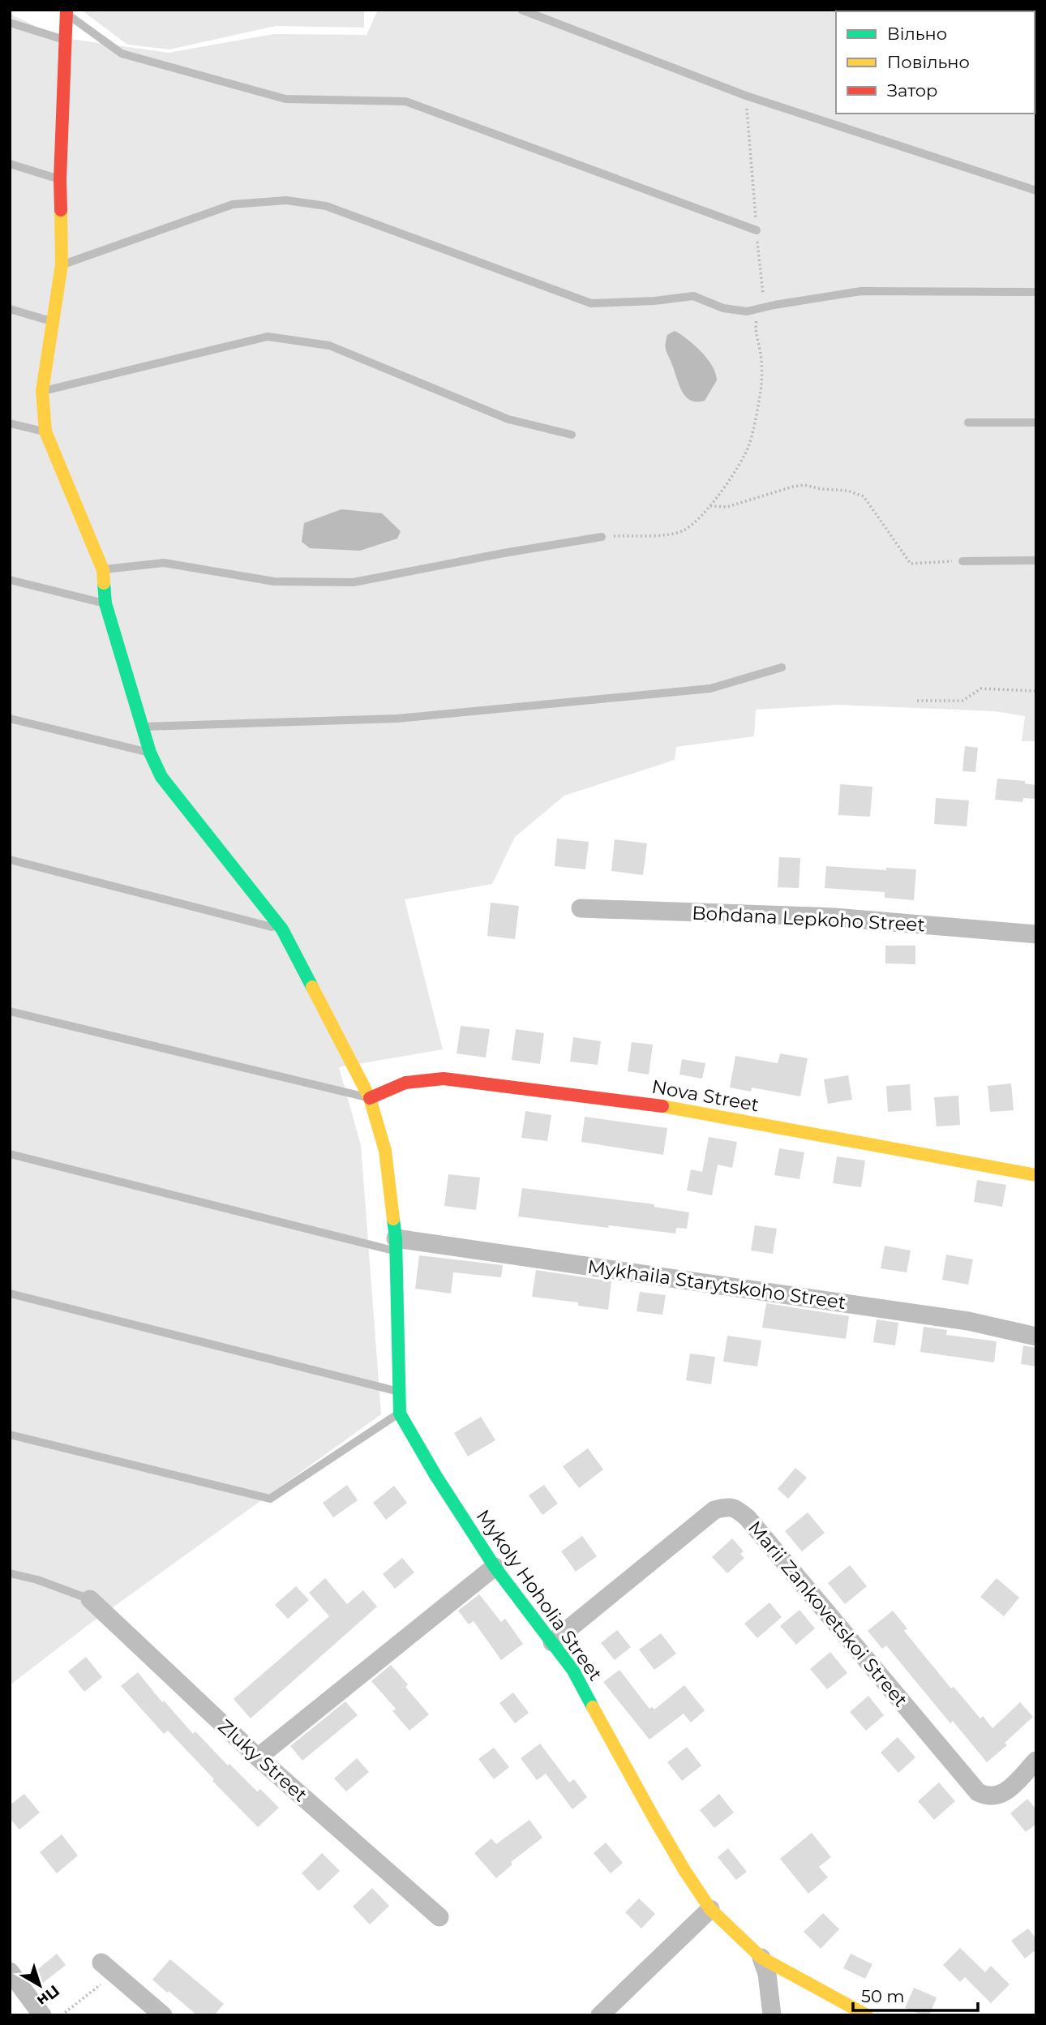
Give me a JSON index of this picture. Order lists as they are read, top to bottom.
{
  "streets": {
    "street": [
      "Bohdana Lepkoho Street",
      "Nova Street",
      "Mykhaila Starytskoho Street",
      "Mykoly Hoholia Street",
      "Marii Zankovetskoi Street",
      "Zluky Street"
    ]
  },
  "crossings": [
    ["Nova Street", "Mykoly Hoholia Street"],
    ["Mykhaila Starytskoho Street", "Mykoly Hoholia Street"],
    ["Mykoly Hoholia Street", "Marii Zankovetskoi Street"]
  ],
  "legend": ["Вільно", "Повільно", "Затор"],
  "scale_bar": "50 m",
  "north": "bottom right"
}
